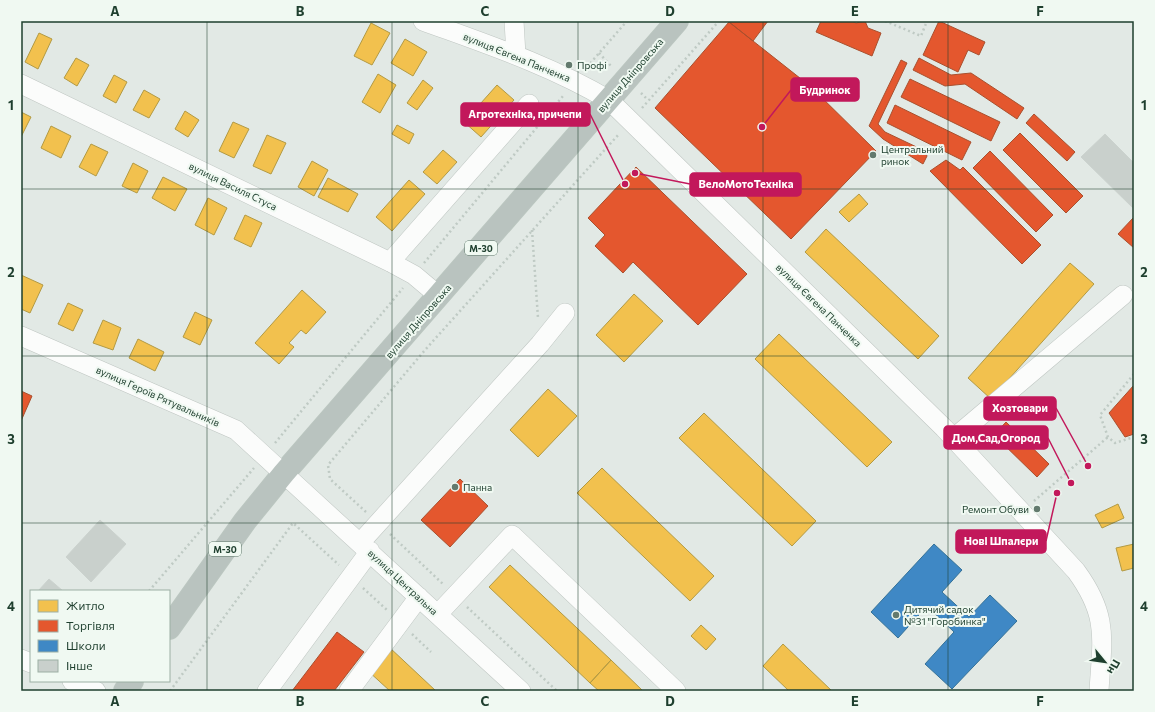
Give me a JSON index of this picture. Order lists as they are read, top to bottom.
{
  "streets": {
    "highway": ["вулиця Дніпровська", "М-30"],
    "street": [
      "вулиця Євгена Панченка",
      "вулиця Василя Стуса",
      "вулиця Героїв Рятувальників",
      "вулиця Центральна"
    ]
  },
  "crossings": [
    ["вулиця Євгена Панченка", "вулиця Дніпровська"],
    ["вулиця Дніпровська", "вулиця Василя Стуса"],
    ["вулиця Дніпровська", "вулиця Героїв Рятувальників"],
    ["вулиця Дніпровська", "вулиця Центральна"],
    ["вулиця Героїв Рятувальників", "вулиця Центральна"]
  ],
  "places": [
    "Профі",
    "Будринок",
    "Центральний ринок",
    "ВелоМотоТехніка",
    "Агротехніка, причепи",
    "Хозтовари",
    "Дом,Сад,Огород",
    "Панна",
    "Нові Шпалєри",
    "Ремонт Обуви",
    "Дитячий садок №31 \"Горобинка\""
  ],
  "legend": [
    "Житло",
    "Торгівля",
    "Школи",
    "Інше"
  ],
  "north": "bottom right",
  "grid": {
    "columns": [
      "A",
      "B",
      "C",
      "D",
      "E",
      "F"
    ],
    "rows": [
      "1",
      "2",
      "3",
      "4"
    ]
  }
}
